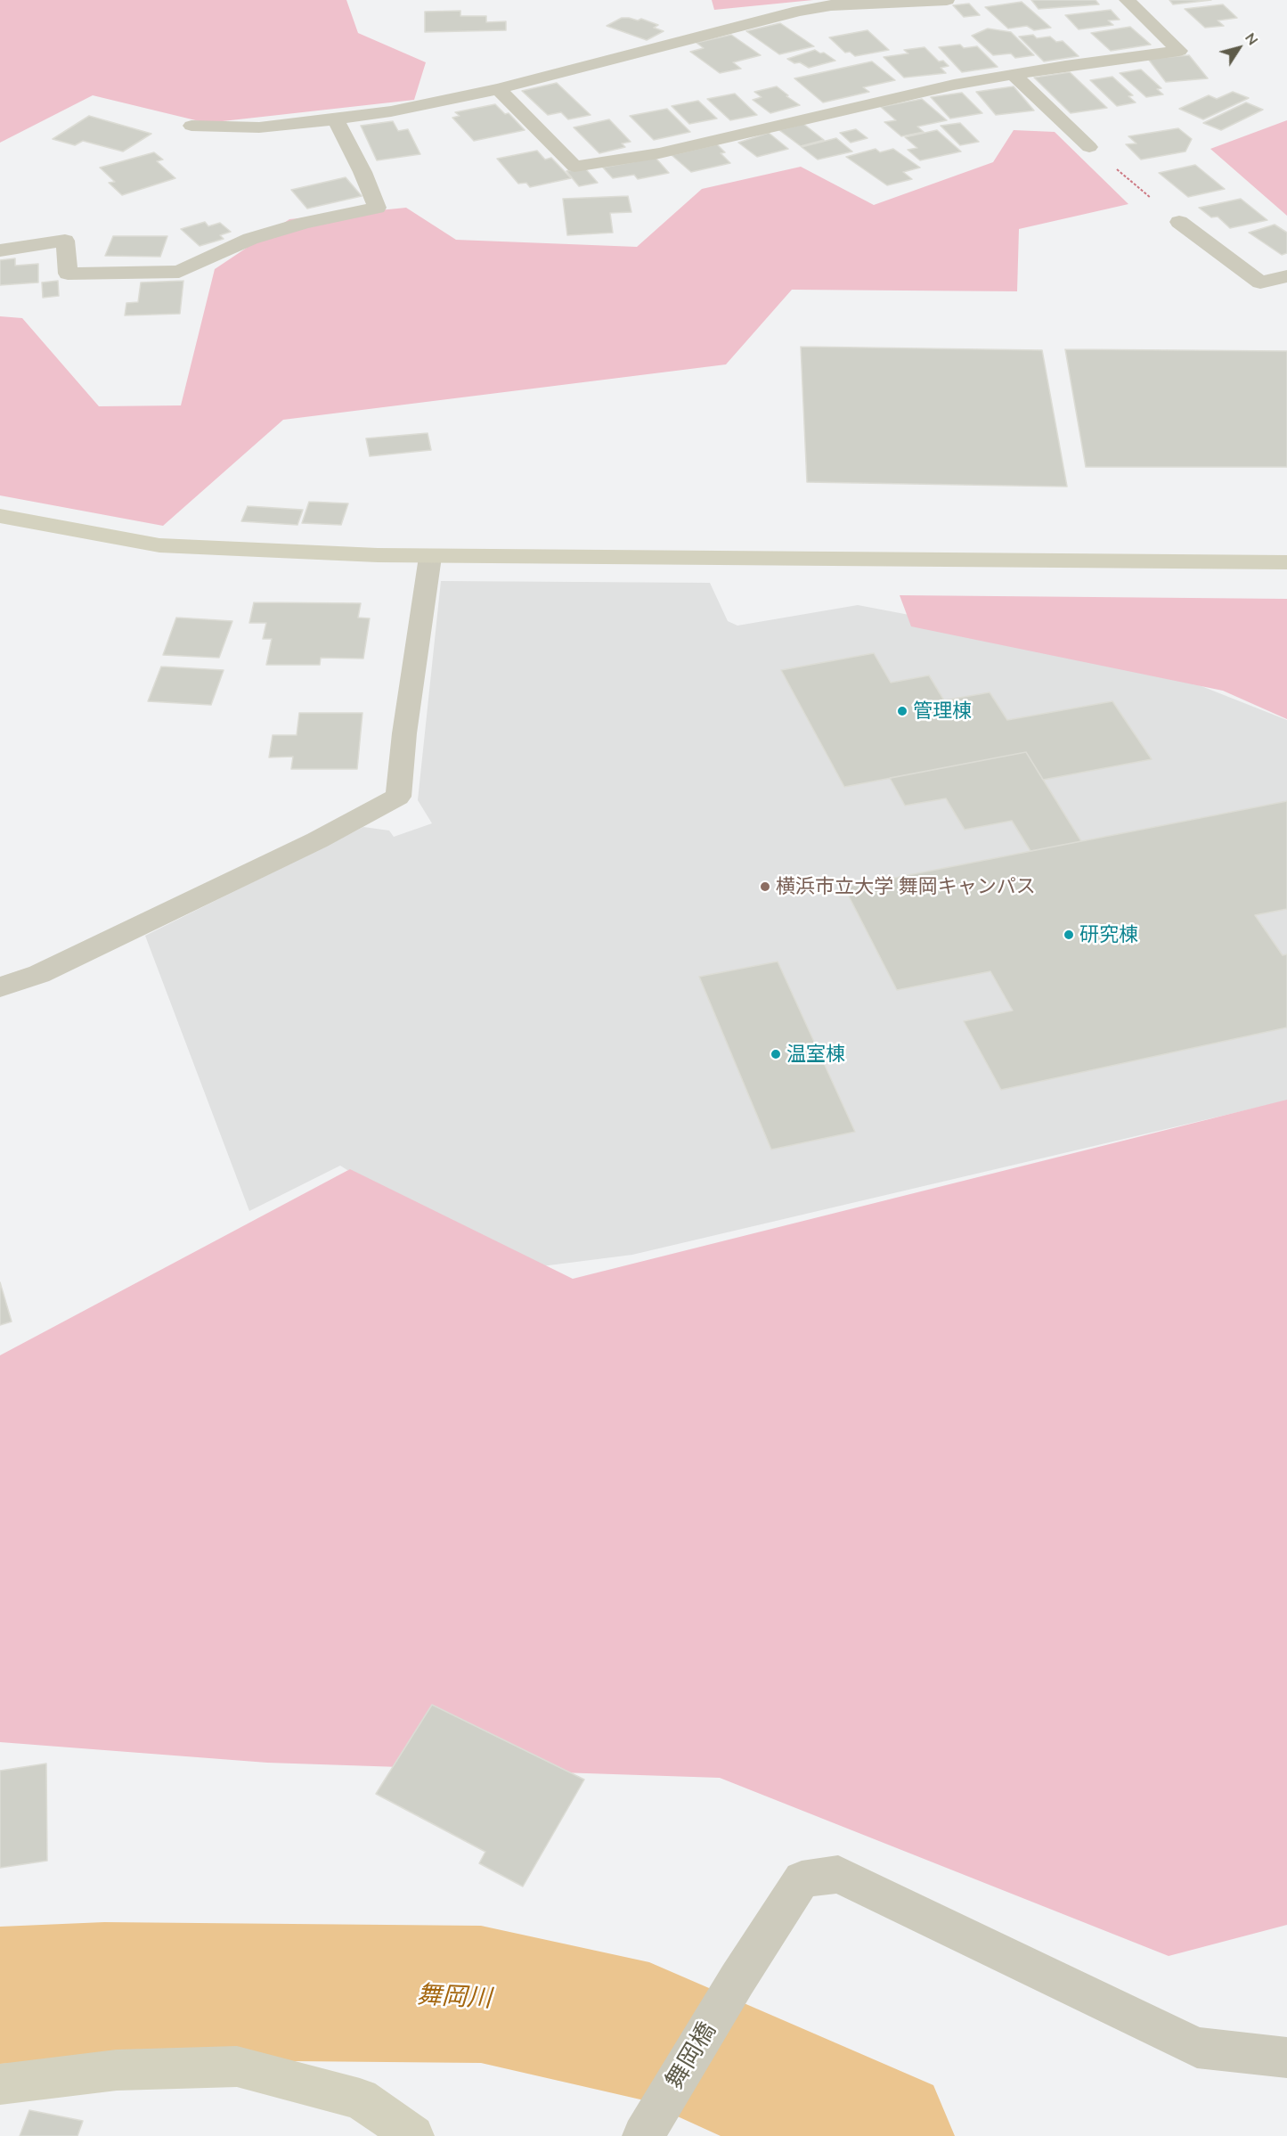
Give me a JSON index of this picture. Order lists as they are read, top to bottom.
{
  "streets": {
    "street": ["舞岡橋"]
  },
  "water": ["舞岡川"],
  "places": [
    "管理棟",
    "横浜市立大学 舞岡キャンパス",
    "研究棟",
    "温室棟"
  ],
  "north": "top right"
}
